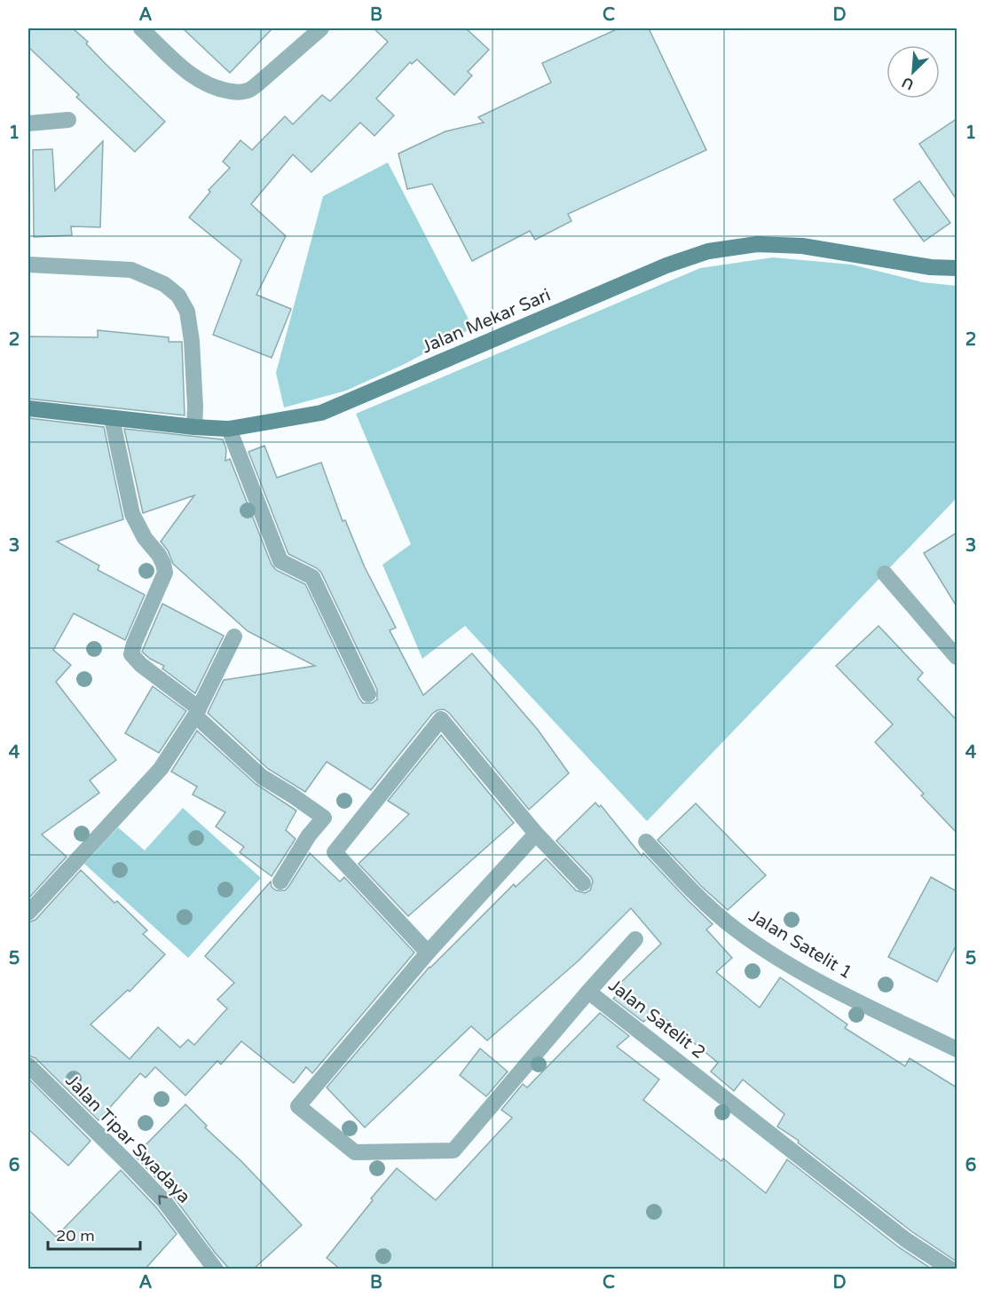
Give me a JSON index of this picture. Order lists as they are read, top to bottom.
{
  "streets": {
    "street": [
      "Jalan Mekar Sari",
      "Jalan Satelit 1",
      "Jalan Satelit 2",
      "Jalan Tipar Swadaya"
    ]
  },
  "one_way": ["Jalan Tipar Swadaya"],
  "scale_bar": "20 m",
  "north": "bottom left",
  "grid": {
    "columns": [
      "A",
      "B",
      "C",
      "D"
    ],
    "rows": [
      "1",
      "2",
      "3",
      "4",
      "5",
      "6"
    ]
  }
}
